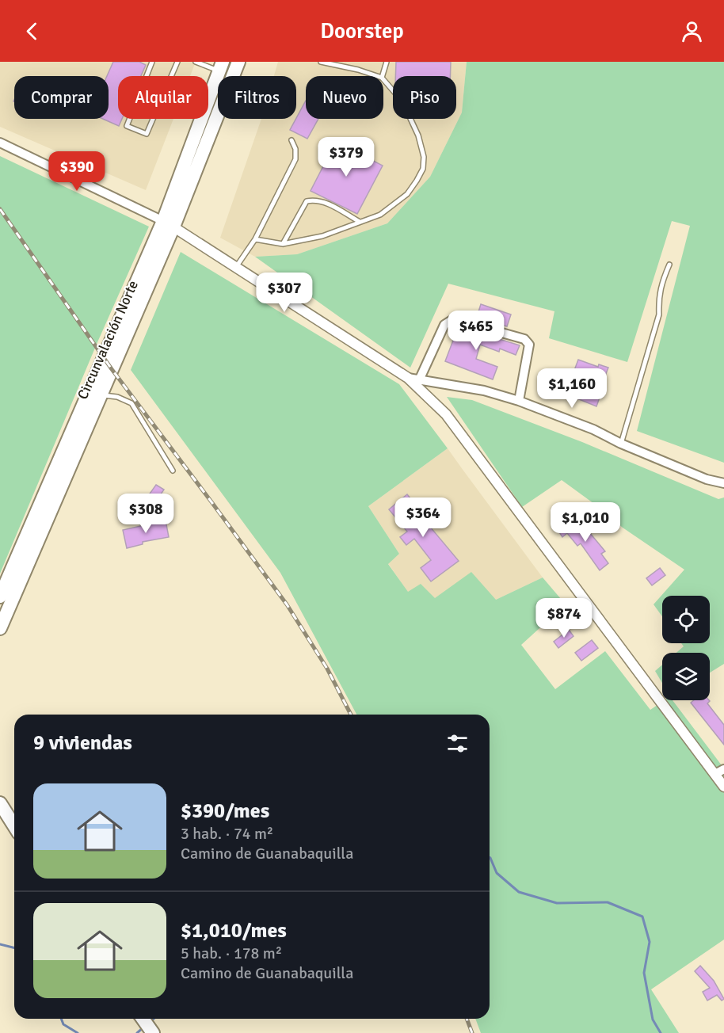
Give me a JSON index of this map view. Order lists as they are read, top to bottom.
{
  "streets": {
    "highway": ["Circunvalación Norte"]
  },
  "page": {
    "header": "Doorstep",
    "chip": [
      "Comprar",
      "Alquilar",
      "Filtros",
      "Nuevo",
      "Piso"
    ],
    "price": [
      "$379",
      "$390",
      "$307",
      "$465",
      "$1,160",
      "$308",
      "$364",
      "$1,010",
      "$874"
    ],
    "heading": "9 viviendas",
    "list": [
      {
        "name": "$390/mes",
        "note": "3 hab. · 74 m² · Camino de Guanabaquilla"
      },
      {
        "name": "$1,010/mes",
        "note": "5 hab. · 178 m² · Camino de Guanabaquilla"
      }
    ]
  }
}
